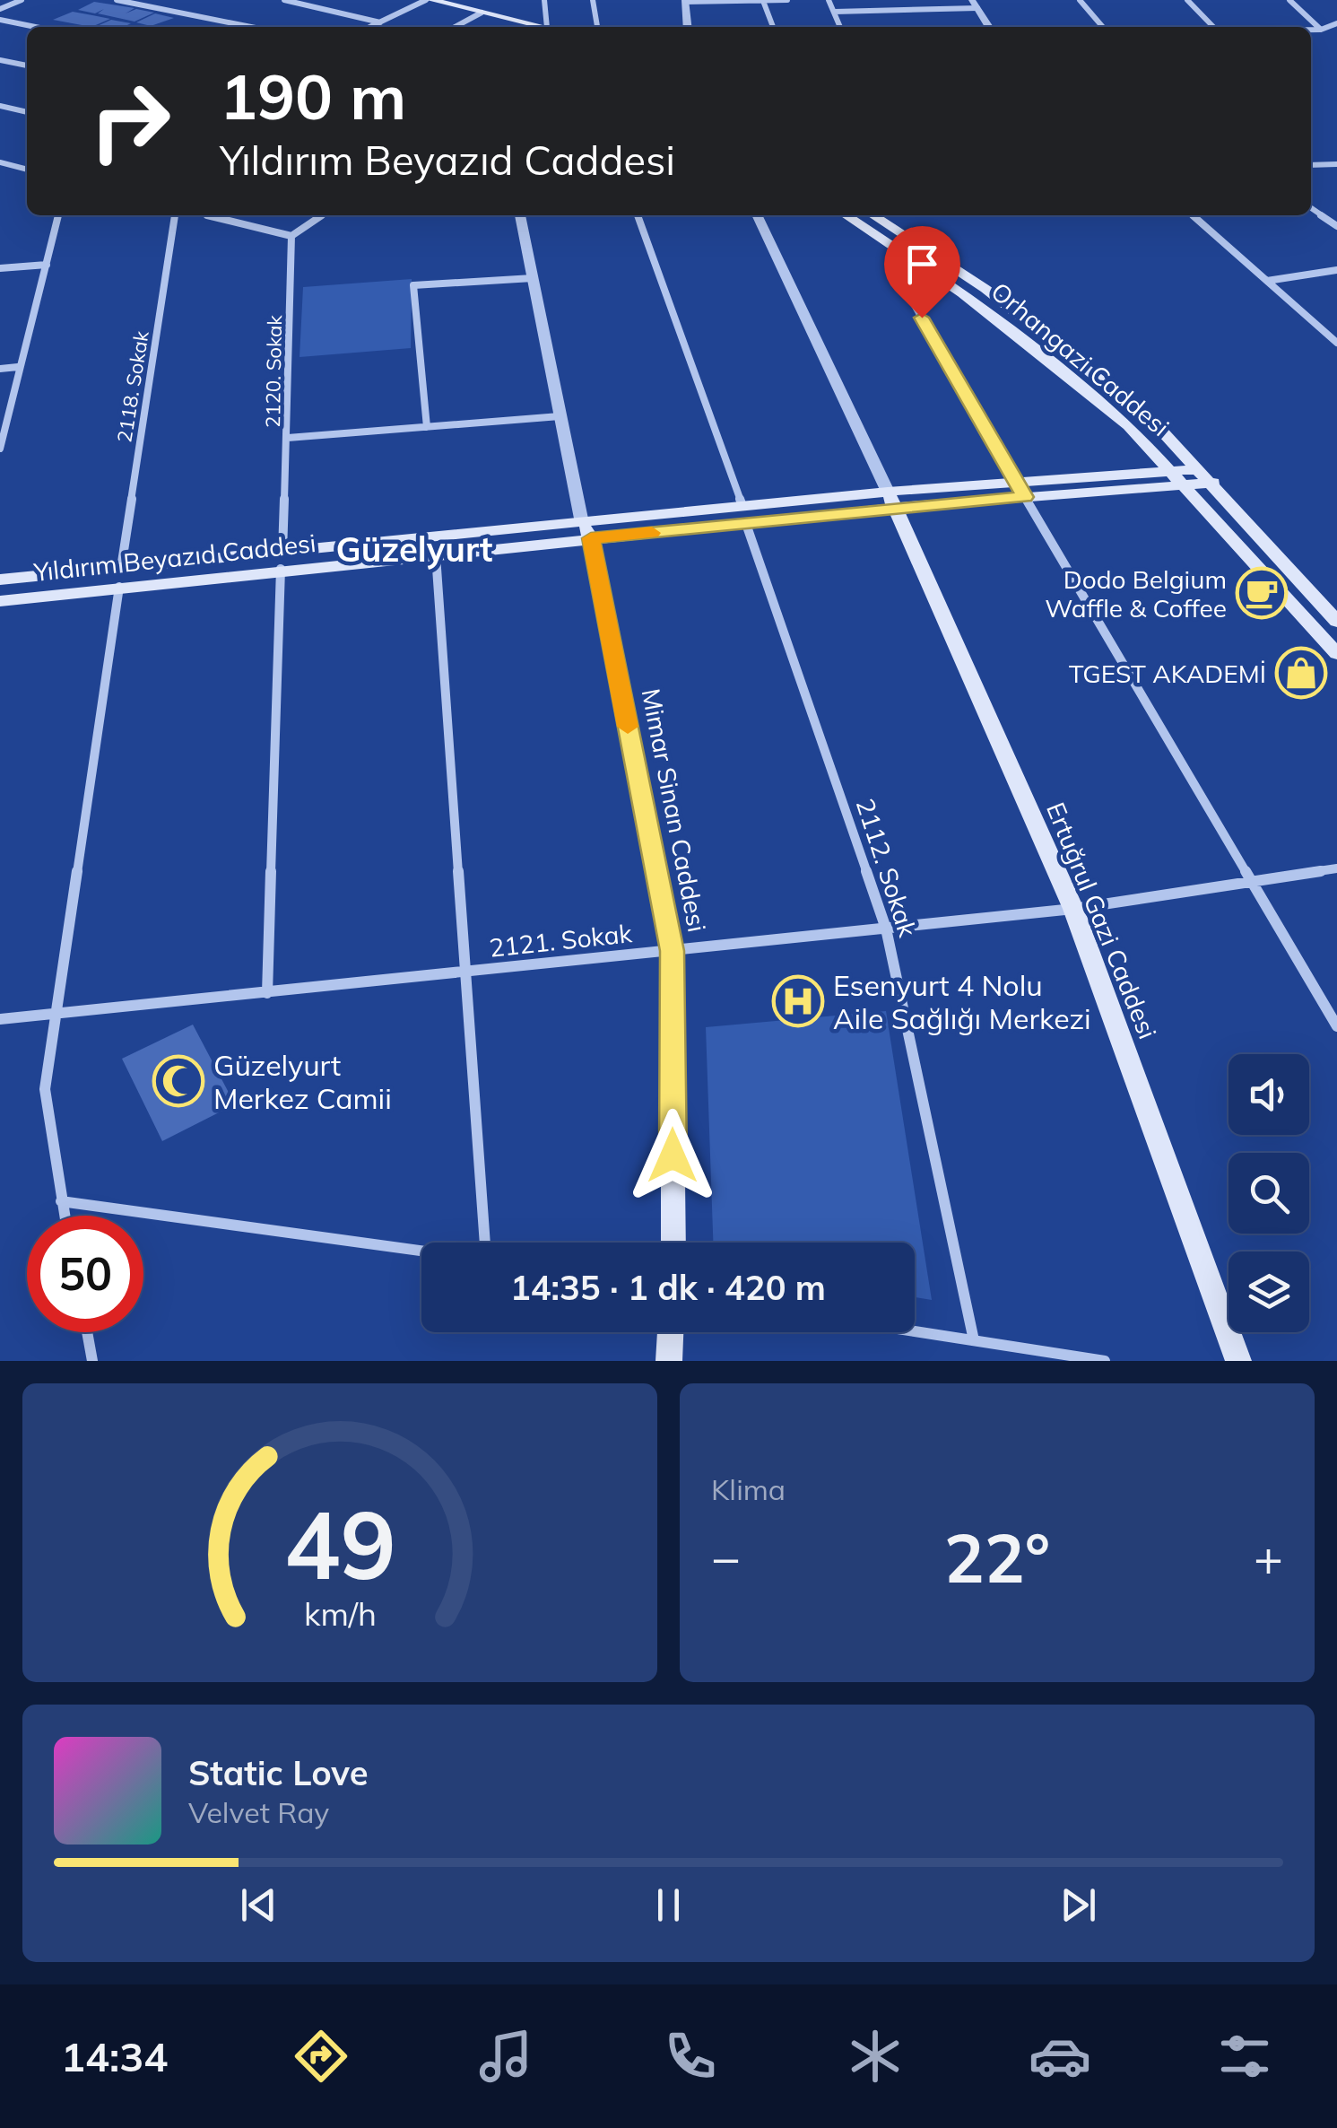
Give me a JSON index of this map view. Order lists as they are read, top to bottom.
{
  "streets": {
    "main road": [
      "Orhangazi Caddesi",
      "Yıldırım Beyazıd Caddesi",
      "Mimar Sinan Caddesi",
      "Ertuğrul Gazi Caddesi"
    ],
    "street": [
      "2120. Sokak",
      "2118. Sokak",
      "2112. Sokak",
      "2121. Sokak"
    ]
  },
  "crossings": [
    ["Orhangazi Caddesi", "Yıldırım Beyazıd Caddesi"],
    ["2120. Sokak", "Yıldırım Beyazıd Caddesi"],
    ["2120. Sokak", "2121. Sokak"],
    ["2118. Sokak", "Yıldırım Beyazıd Caddesi"],
    ["Yıldırım Beyazıd Caddesi", "Mimar Sinan Caddesi"],
    ["Yıldırım Beyazıd Caddesi", "2112. Sokak"],
    ["Yıldırım Beyazıd Caddesi", "Ertuğrul Gazi Caddesi"],
    ["Mimar Sinan Caddesi", "2121. Sokak"],
    ["2112. Sokak", "2121. Sokak"],
    ["Ertuğrul Gazi Caddesi", "2121. Sokak"]
  ],
  "districts": ["Güzelyurt"],
  "places": {
    "cafe": ["Dodo Belgium Waffle & Coffee"],
    "shop": ["TGEST AKADEMİ"],
    "hospital": ["Esenyurt 4 Nolu Aile Sağlığı Merkezi"],
    "mosque": ["Güzelyurt Merkez Camii"]
  },
  "page": {
    "turn": ["190 m", "Yıldırım Beyazıd Caddesi"],
    "limit": "50",
    "trip": "14:35 · 1 dk · 420 m",
    "tile": "Klima",
    "heat": ["−", "22°", "+"],
    "song": ["Static Love", "Velvet Ray"],
    "tabs": "14:34",
    "gauge": ["49", "km/h"]
  }
}
